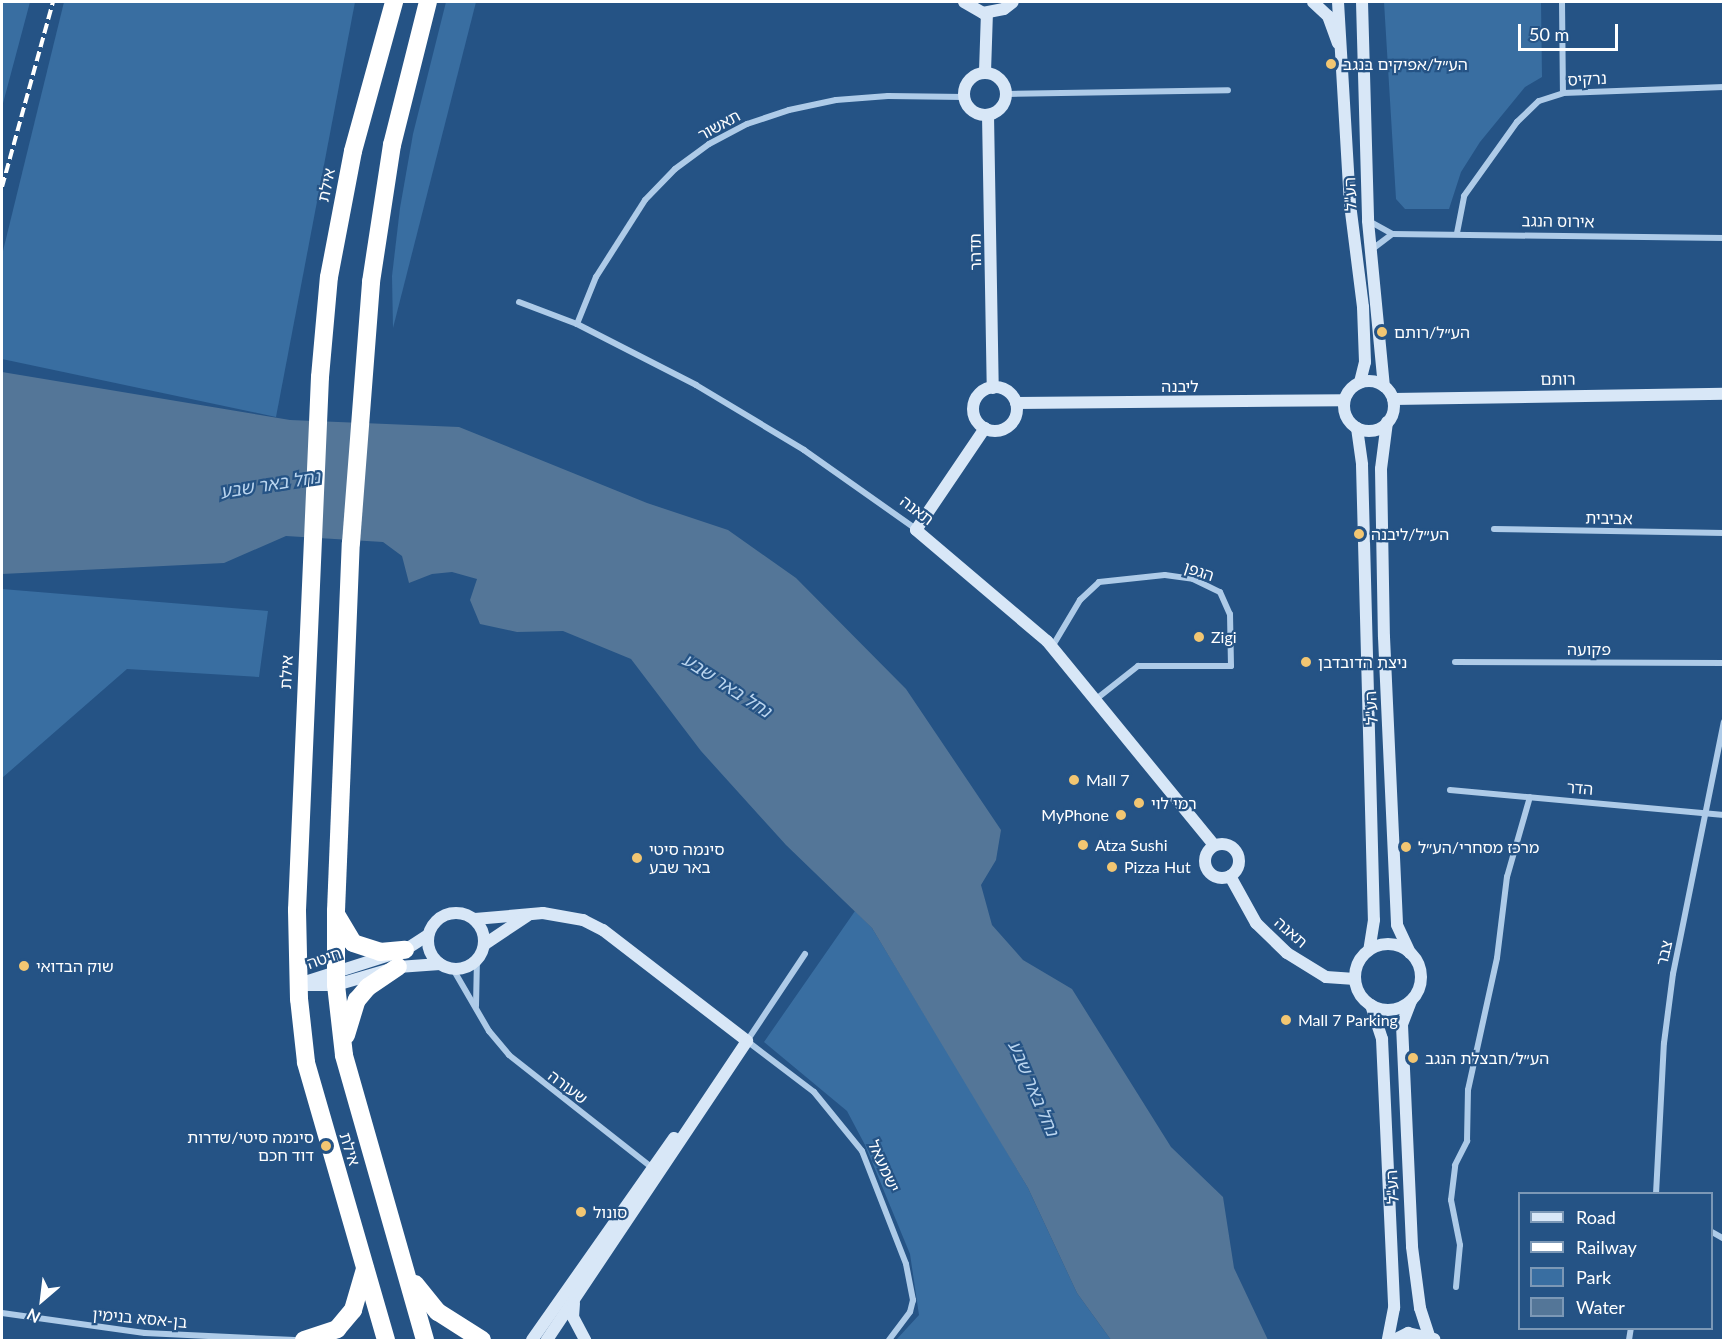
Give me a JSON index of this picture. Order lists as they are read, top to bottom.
{
  "streets": {
    "highway": ["אילת"],
    "street": [
      "נרקיס",
      "תאשור",
      "הע\"ל",
      "אירוס הנגב",
      "תדהר",
      "רותם",
      "ליבנה",
      "תאנה",
      "אביבית",
      "הגפן",
      "פקועה",
      "הדר",
      "צבר",
      "חיטה",
      "שעורה",
      "ישמעאל",
      "בן-אסא בנימין"
    ]
  },
  "crossings": [
    ["נרקיס", "אירוס הנגב"],
    ["תאשור", "תדהר"],
    ["תאשור", "תאנה"],
    ["אילת", "חיטה"],
    ["הע\"ל", "רותם"],
    ["הע\"ל", "ליבנה"],
    ["הע\"ל", "תאנה"],
    ["תדהר", "ליבנה"],
    ["רותם", "ליבנה"],
    ["תאנה", "הגפן"],
    ["הדר", "צבר"],
    ["חיטה", "שעורה"],
    ["חיטה", "ישמעאל"]
  ],
  "water": ["נחל באר שבע"],
  "places": [
    "הע״ל/אפיקים בנגב",
    "הע״ל/רותם",
    "הע״ל/ליבנה",
    "Zigi",
    "ניצת הדובדבן",
    "Mall 7",
    "רמי לוי",
    "MyPhone",
    "Atza Sushi",
    "מרכז מסחרי/הע״ל",
    "סינמה סיטי באר שבע",
    "Pizza Hut",
    "שוק הבדואי",
    "Mall 7 Parking",
    "הע״ל/חבצלת הנגב",
    "סינמה סיטי/שדרות דוד חכם",
    "סונול"
  ],
  "legend": [
    "Road",
    "Railway",
    "Park",
    "Water"
  ],
  "scale_bar": "50 m",
  "north": "bottom left"
}
